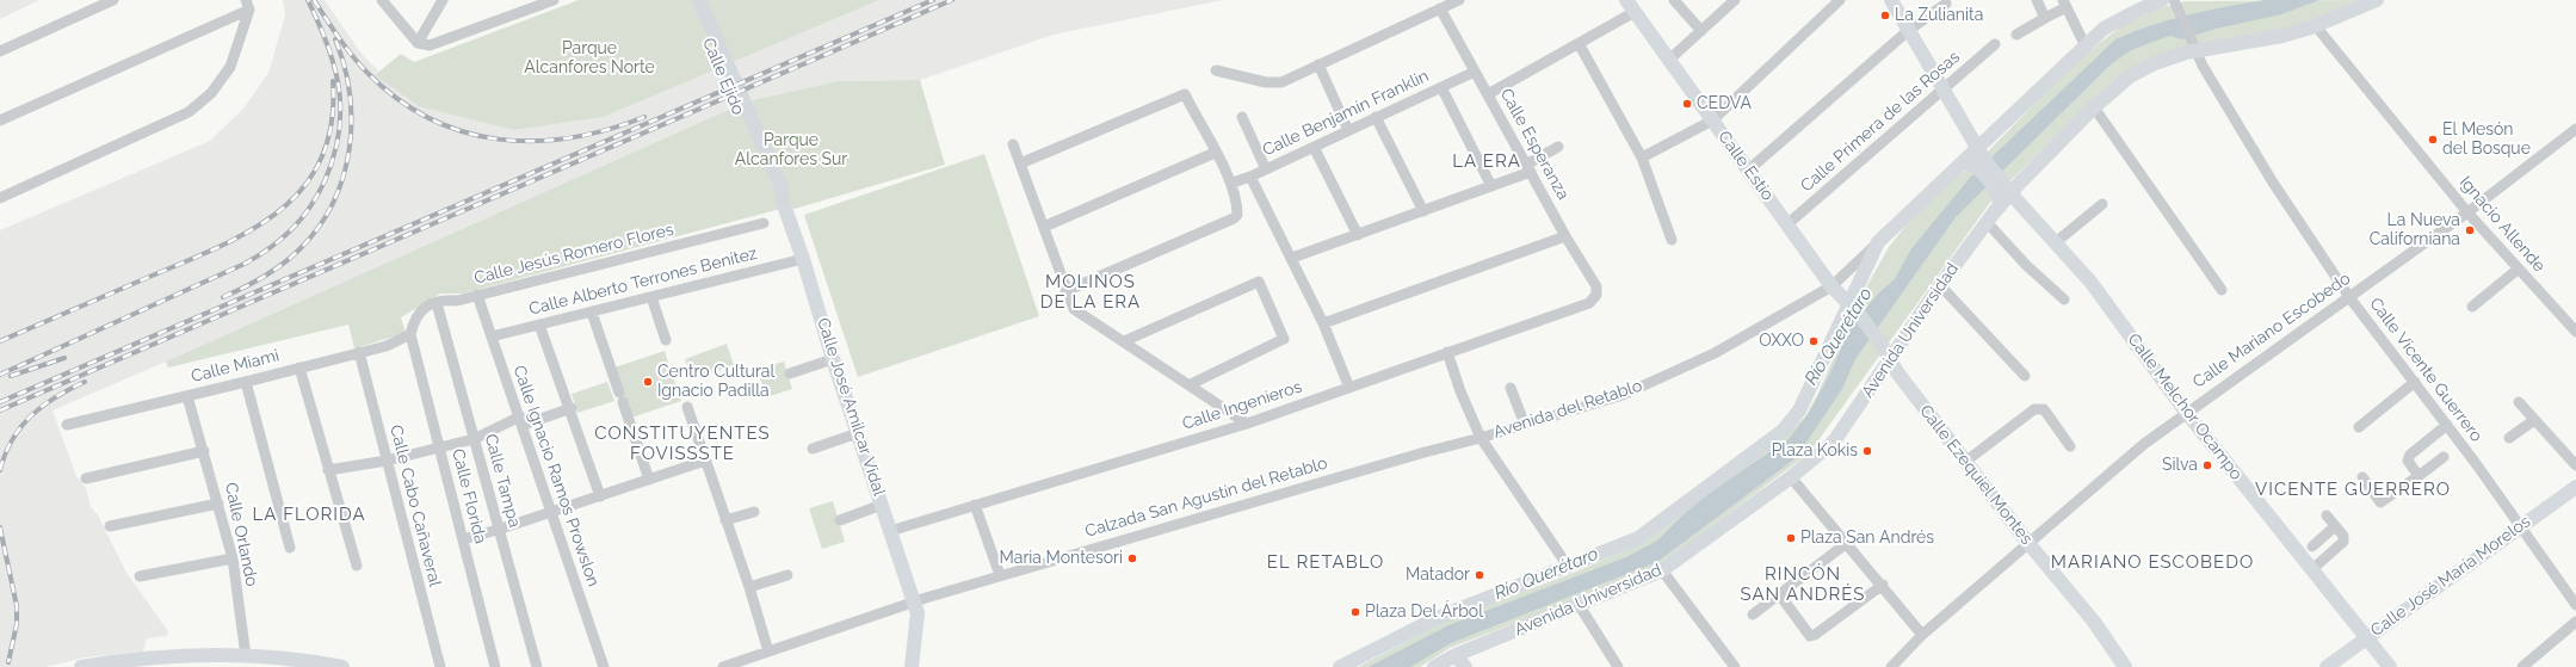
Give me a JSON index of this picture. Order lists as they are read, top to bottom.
{
  "streets": {
    "main road": [
      "Calle Ejido",
      "Calle Estío",
      "Avenida Universidad",
      "Calle José Amilcar Vidal",
      "Calle Melchor Ocampo",
      "Calle Ezequiel Montes",
      "Calle José María Morelos"
    ],
    "street": [
      "Calle Benjamín Franklin",
      "Calle Primera de las Rosas",
      "Calle Esperanza",
      "Ignacio Allende",
      "Calle Jesús Romero Flores",
      "Calle Alberto Terrones Benítez",
      "Calle Mariano Escobedo",
      "Calle Miami",
      "Calle Vicente Guerrero",
      "Calle Ingenieros",
      "Avenida del Retablo",
      "Calle Ignacio Ramos Prowslon",
      "Calle Tampa",
      "Calle Florida",
      "Calzada San Agustín del Retablo",
      "Calle Cabo Cañaveral",
      "Calle Orlando"
    ]
  },
  "crossings": [
    ["Calle Ejido", "Calle José Amilcar Vidal"],
    ["Calle Benjamín Franklin", "Calle Esperanza"],
    ["Calle Primera de las Rosas", "Calle Estío"],
    ["Calle Primera de las Rosas", "Calle Melchor Ocampo"],
    ["Calle Esperanza", "Calle Ingenieros"],
    ["Calle Estío", "Avenida del Retablo"],
    ["Ignacio Allende", "Calle Mariano Escobedo"],
    ["Calle Jesús Romero Flores", "Calle Miami"],
    ["Calle Jesús Romero Flores", "Calle Ignacio Ramos Prowslon"],
    ["Calle Jesús Romero Flores", "Calle Tampa"],
    ["Calle Jesús Romero Flores", "Calle Florida"],
    ["Calle Alberto Terrones Benítez", "Calle José Amilcar Vidal"],
    ["Calle Alberto Terrones Benítez", "Calle Ignacio Ramos Prowslon"],
    ["Avenida Universidad", "Calle Melchor Ocampo"],
    ["Avenida Universidad", "Calle Ezequiel Montes"],
    ["Calle Mariano Escobedo", "Calle Vicente Guerrero"],
    ["Calle Mariano Escobedo", "Calle Melchor Ocampo"],
    ["Calle Mariano Escobedo", "Calle Ezequiel Montes"],
    ["Calle Miami", "Calle Florida"],
    ["Calle Miami", "Calle Cabo Cañaveral"],
    ["Calle Miami", "Calle Orlando"],
    ["Calle Vicente Guerrero", "Calle José María Morelos"],
    ["Calle Ingenieros", "Calle José Amilcar Vidal"],
    ["Calle José Amilcar Vidal", "Calzada San Agustín del Retablo"],
    ["Calle Melchor Ocampo", "Calle José María Morelos"],
    ["Avenida del Retablo", "Calzada San Agustín del Retablo"]
  ],
  "districts": [
    "LA ERA",
    "MOLINOS DE LA ERA",
    "CONSTITUYENTES FOVISSSTE",
    "VICENTE GUERRERO",
    "LA FLORIDA",
    "EL RETABLO",
    "MARIANO ESCOBEDO",
    "RINCÓN SAN ANDRÉS"
  ],
  "water": ["Río Querétaro"],
  "parks": ["Parque Alcanfores Norte", "Parque Alcanfores Sur"],
  "places": [
    "La Zulianita",
    "CEDVA",
    "El Mesón del Bosque",
    "La Nueva Californiana",
    "OXXO",
    "Centro Cultural Ignacio Padilla",
    "Plaza Kokis",
    "Silva",
    "Plaza San Andrés",
    "Maria Montesori",
    "Matador",
    "Plaza Del Árbol"
  ]
}
